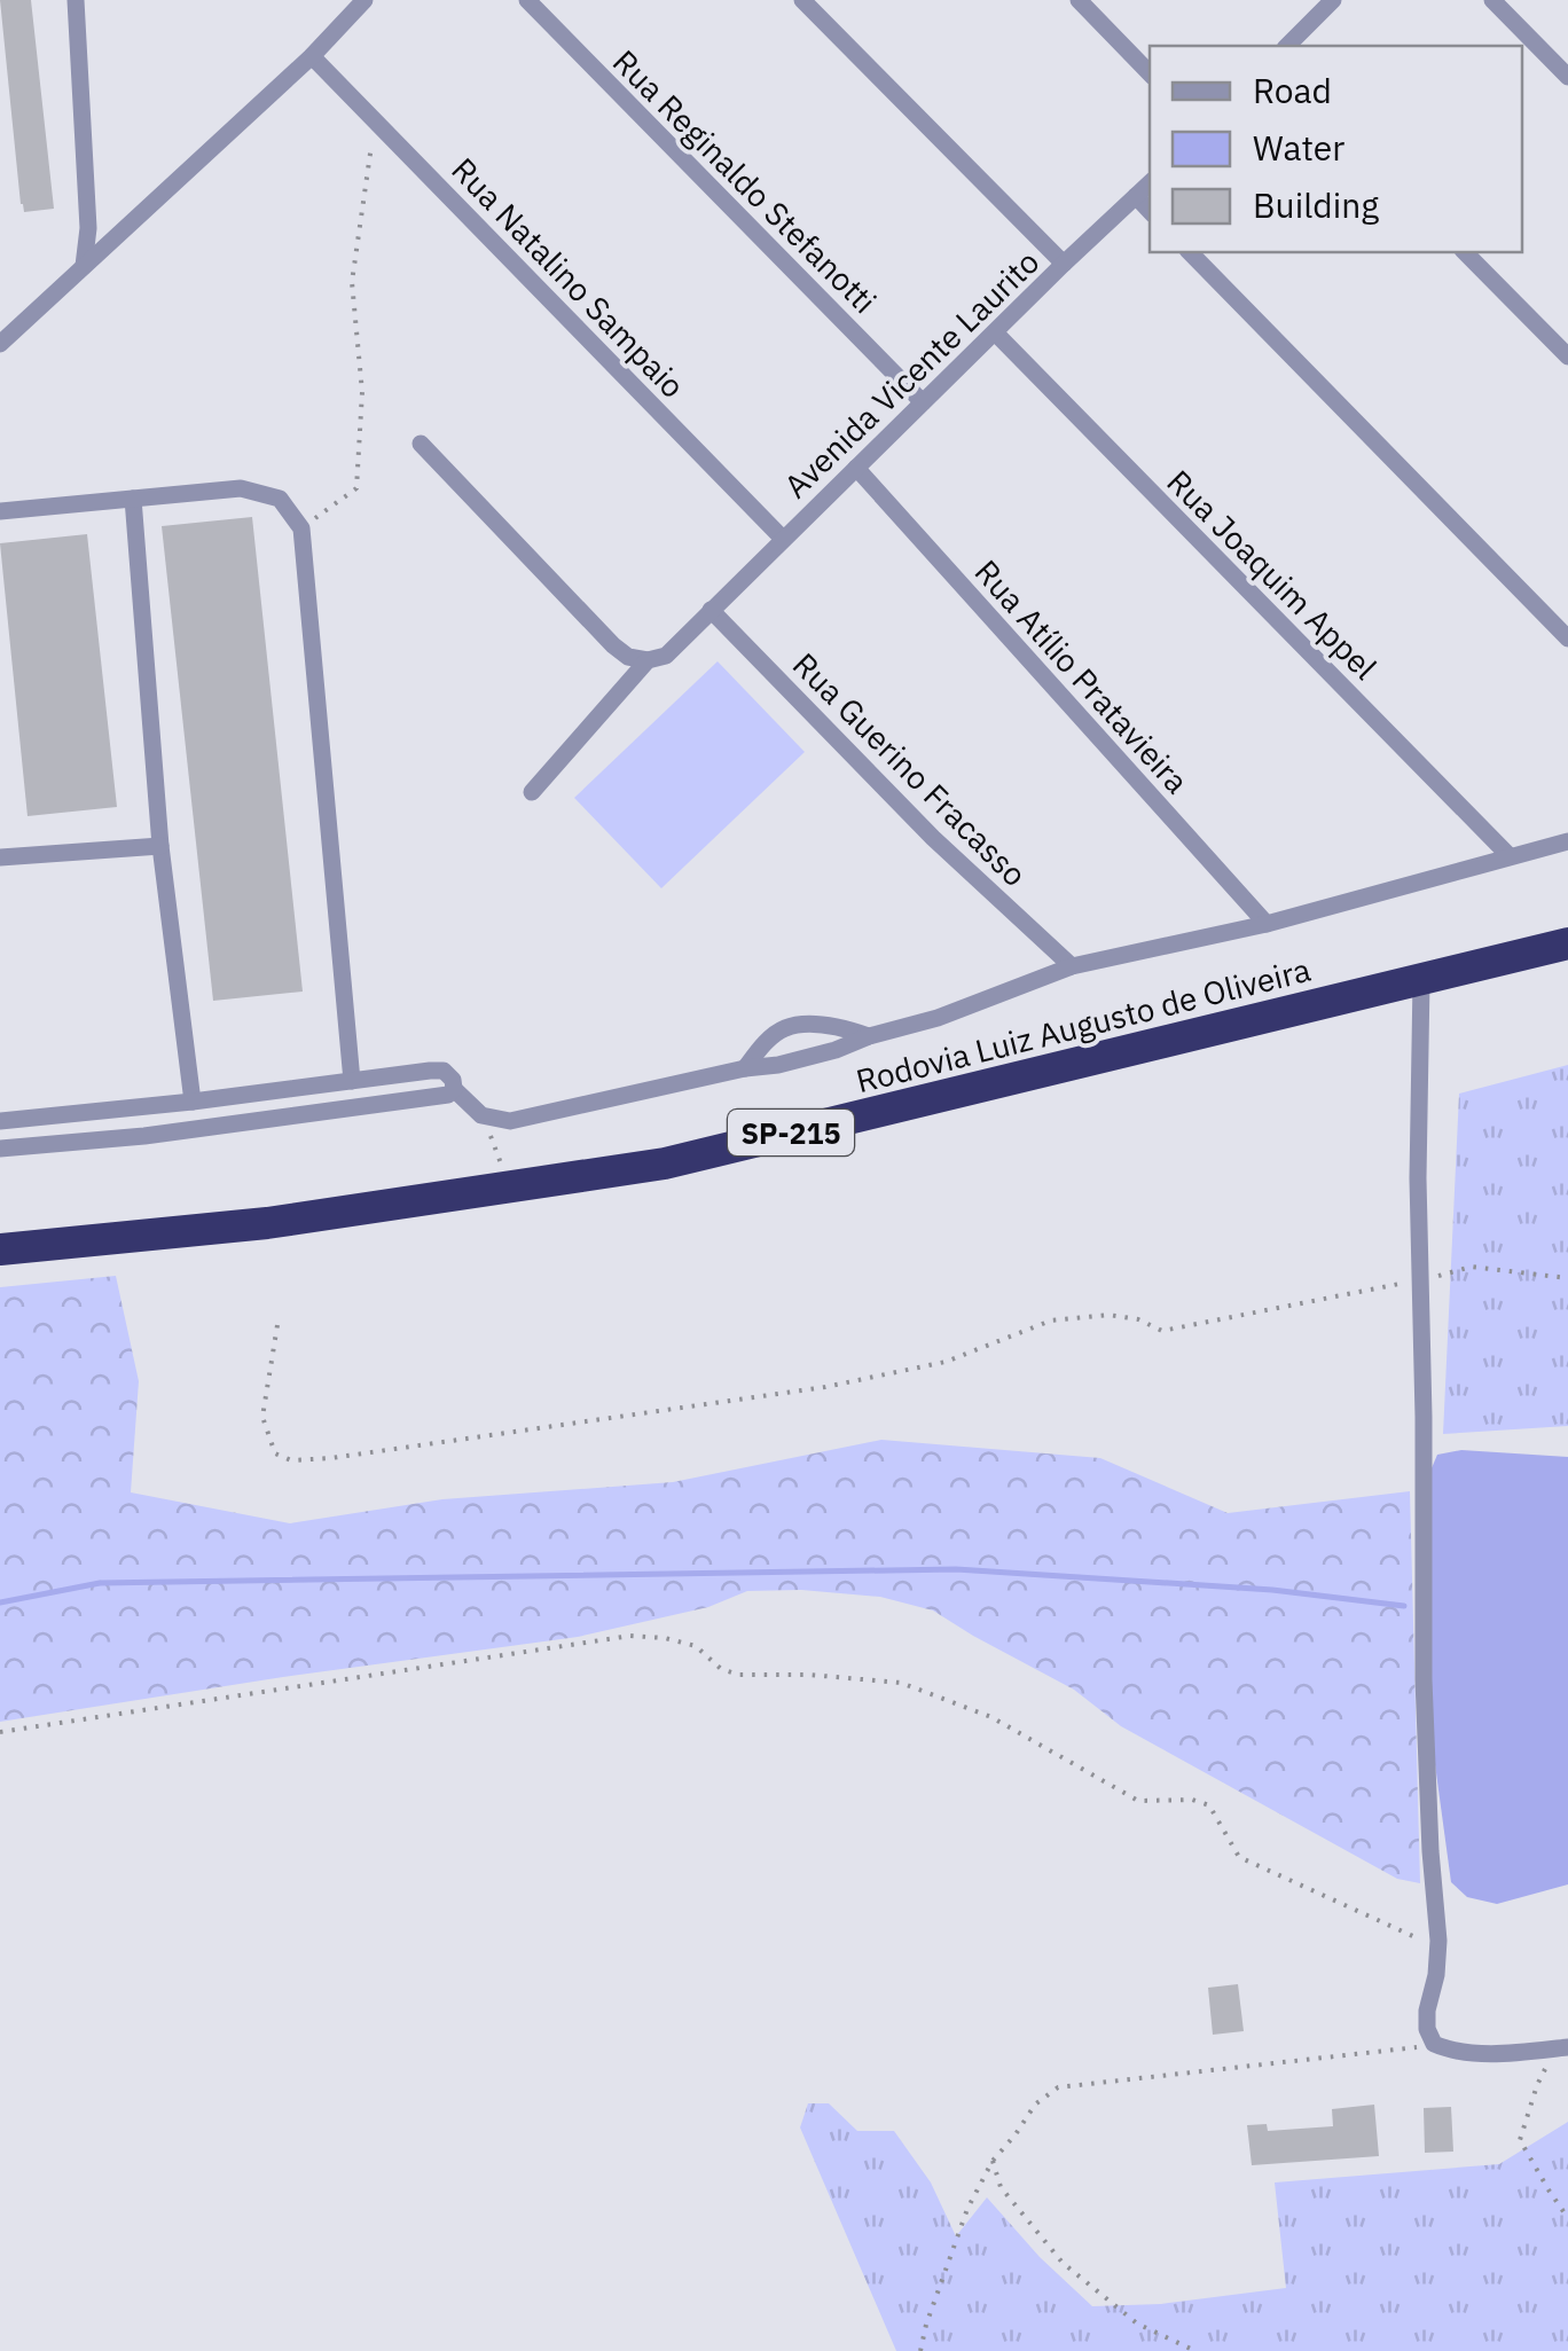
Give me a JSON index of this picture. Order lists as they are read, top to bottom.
{
  "streets": {
    "highway": ["Rodovia Luiz Augusto de Oliveira", "SP-215"],
    "street": [
      "Rua Reginaldo Stefanotti",
      "Rua Natalino Sampaio",
      "Avenida Vicente Laurito",
      "Rua Joaquim Appel",
      "Rua Atílio Pratavieira",
      "Rua Guerino Fracasso"
    ]
  },
  "crossings": [
    ["Rua Reginaldo Stefanotti", "Avenida Vicente Laurito"],
    ["Rua Natalino Sampaio", "Avenida Vicente Laurito"],
    ["Avenida Vicente Laurito", "Rua Joaquim Appel"],
    ["Avenida Vicente Laurito", "Rua Atílio Pratavieira"],
    ["Avenida Vicente Laurito", "Rua Guerino Fracasso"]
  ],
  "legend": ["Road", "Water", "Building"]
}
